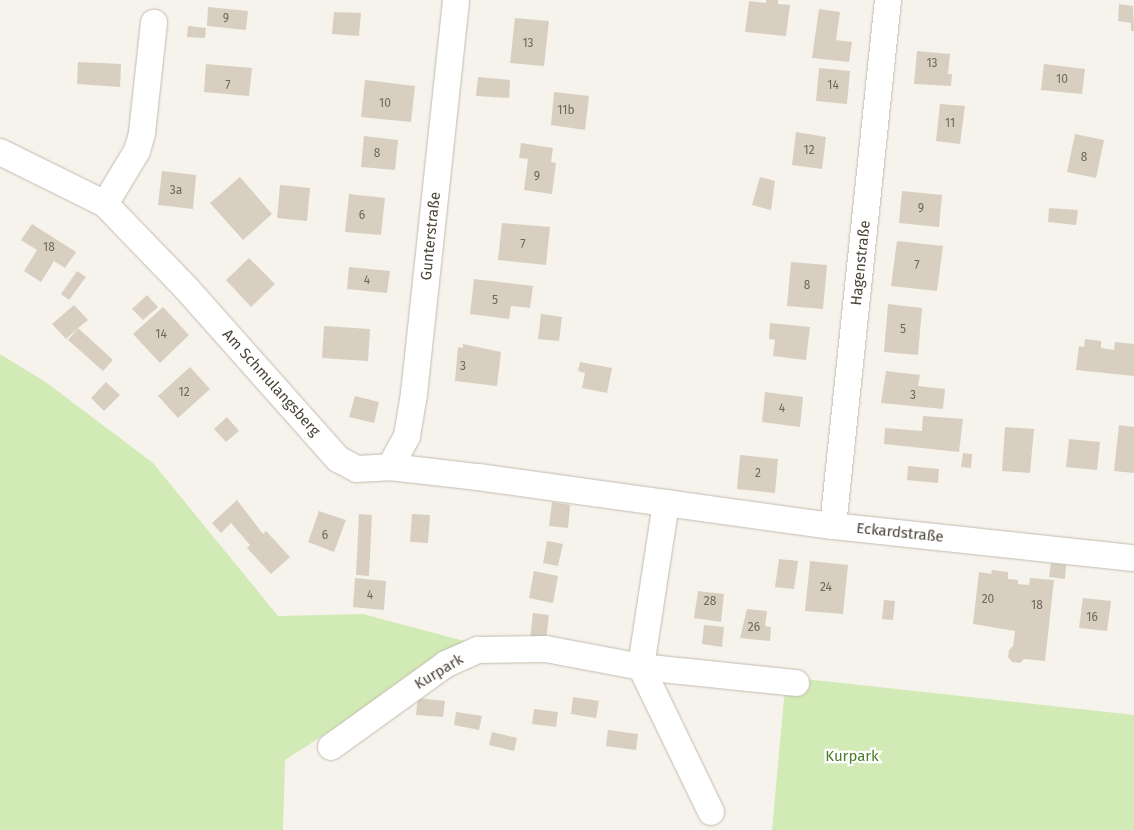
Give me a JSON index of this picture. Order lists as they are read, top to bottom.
{
  "streets": {
    "street": [
      "Gunterstraße",
      "Hagenstraße",
      "Am Schmulangsberg",
      "Eckardstraße",
      "Kurpark"
    ]
  },
  "crossings": [
    ["Gunterstraße", "Am Schmulangsberg"],
    ["Hagenstraße", "Eckardstraße"],
    ["Am Schmulangsberg", "Eckardstraße"]
  ],
  "parks": ["Kurpark"],
  "house_numbers": [
    "9",
    "13",
    "13",
    "10",
    "7",
    "14",
    "10",
    "11b",
    "11",
    "12",
    "8",
    "8",
    "9",
    "3a",
    "9",
    "6",
    "7",
    "18",
    "7",
    "4",
    "8",
    "5",
    "5",
    "14",
    "3",
    "12",
    "3",
    "4",
    "2",
    "6",
    "24",
    "4",
    "20",
    "28",
    "18",
    "16",
    "26"
  ]
}
